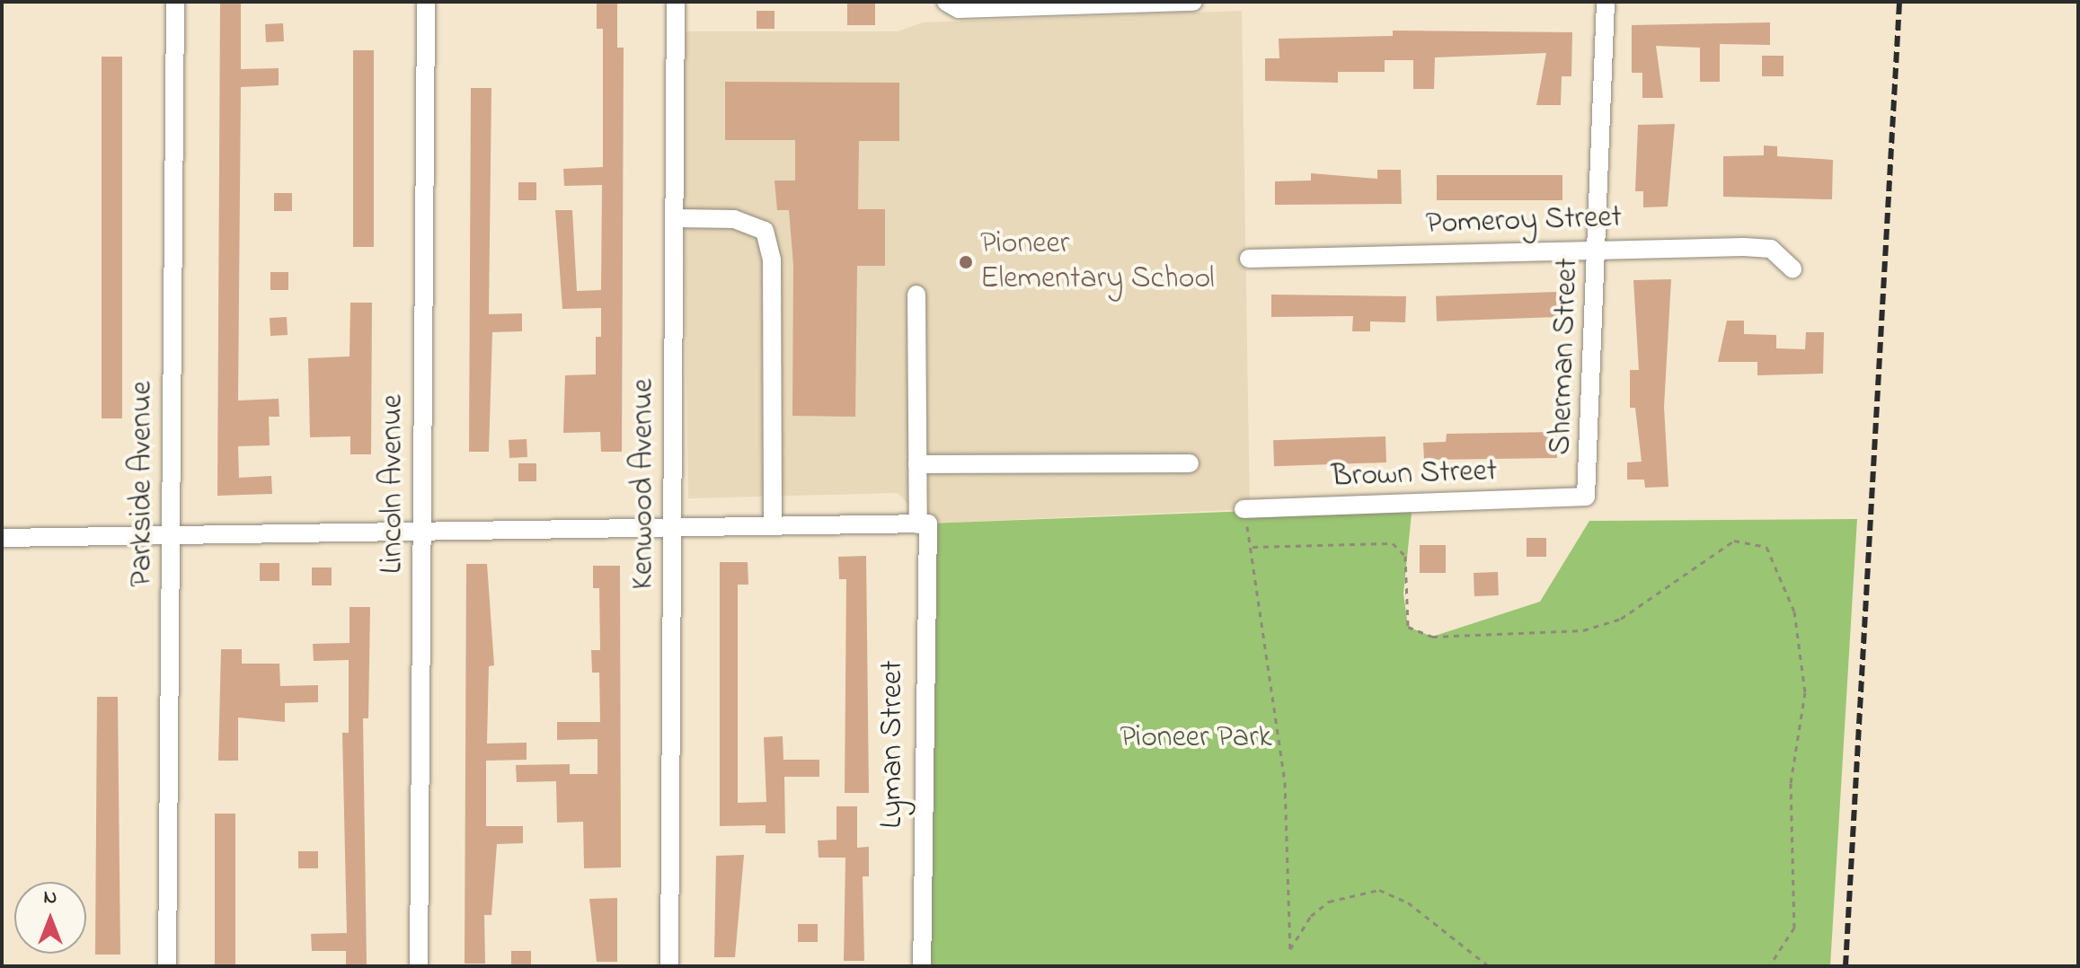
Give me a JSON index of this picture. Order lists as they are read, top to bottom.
{
  "streets": {
    "street": [
      "Pomeroy Street",
      "Sherman Street",
      "Brown Street",
      "Parkside Avenue",
      "Lincoln Avenue",
      "Kenwood Avenue",
      "Lyman Street"
    ]
  },
  "crossings": [
    ["Pomeroy Street", "Sherman Street"],
    ["Sherman Street", "Brown Street"]
  ],
  "parks": ["Pioneer Park"],
  "places": ["Pioneer Elementary School"],
  "north": "top"
}
